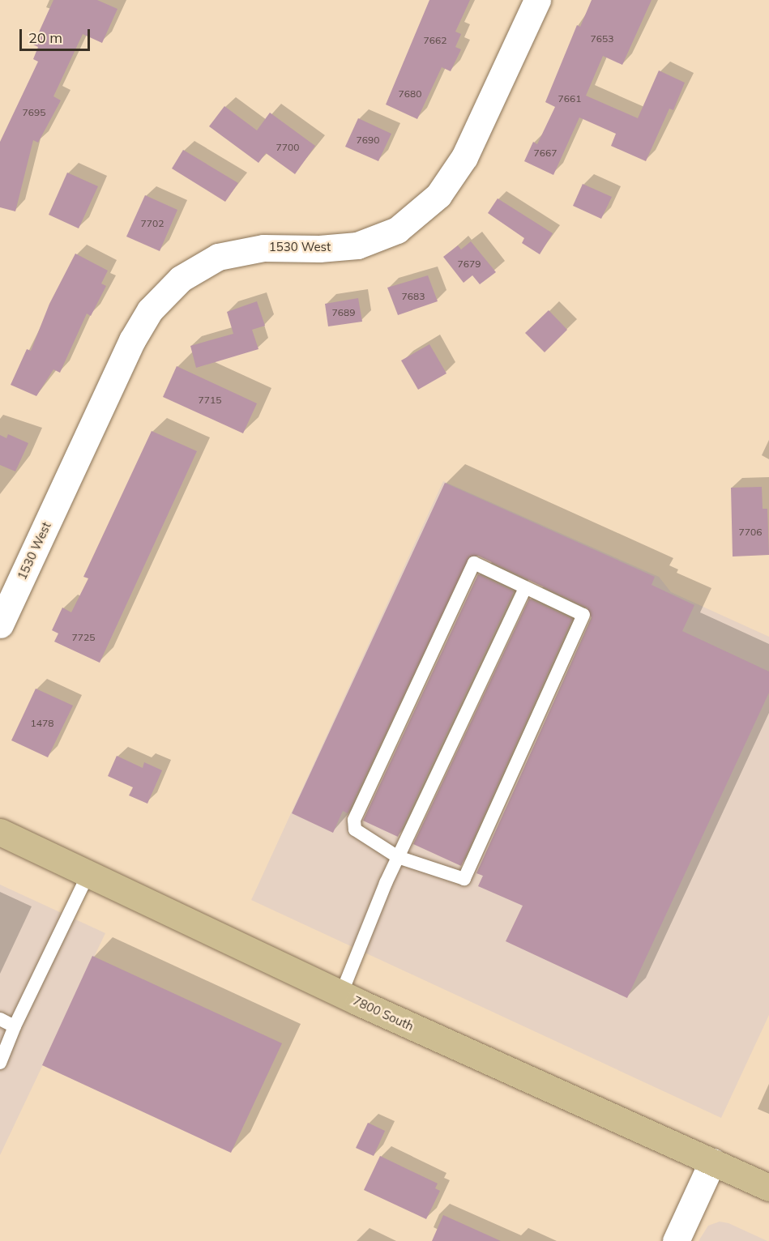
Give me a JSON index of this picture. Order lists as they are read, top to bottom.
{
  "streets": {
    "main road": ["7800 South"],
    "street": ["1530 West"]
  },
  "house_numbers": [
    "7653",
    "7662",
    "7680",
    "7661",
    "7695",
    "7690",
    "7700",
    "7667",
    "7702",
    "7679",
    "7683",
    "7689",
    "7715",
    "7706",
    "7725",
    "1478"
  ],
  "scale_bar": "20 m"
}
